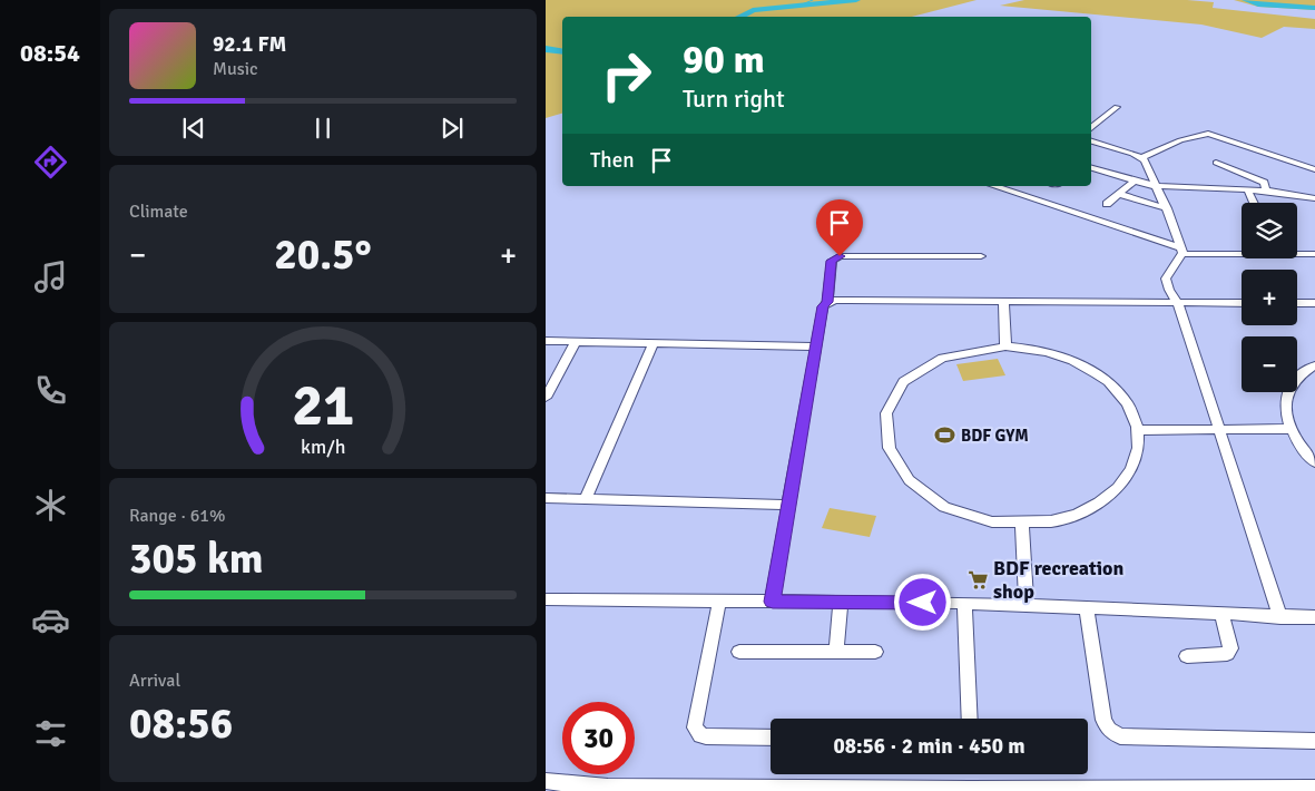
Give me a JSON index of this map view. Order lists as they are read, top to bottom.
{
  "places": {
    "sports": ["BDF GYM"],
    "supermarket": ["BDF recreation shop"]
  },
  "page": {
    "tabs": "08:54",
    "turn": ["90 m", "Turn right"],
    "song": ["92.1 FM", "Music"],
    "then": "Then",
    "tile": [
      "Climate",
      ["Range · 61%", "305 km"],
      ["Arrival", "08:56"]
    ],
    "map_buttons": ["+", "−"],
    "heat": ["−", "20.5°", "+"],
    "limit": "30",
    "trip": "08:56 · 2 min · 450 m",
    "gauge": ["21", "km/h"]
  }
}
